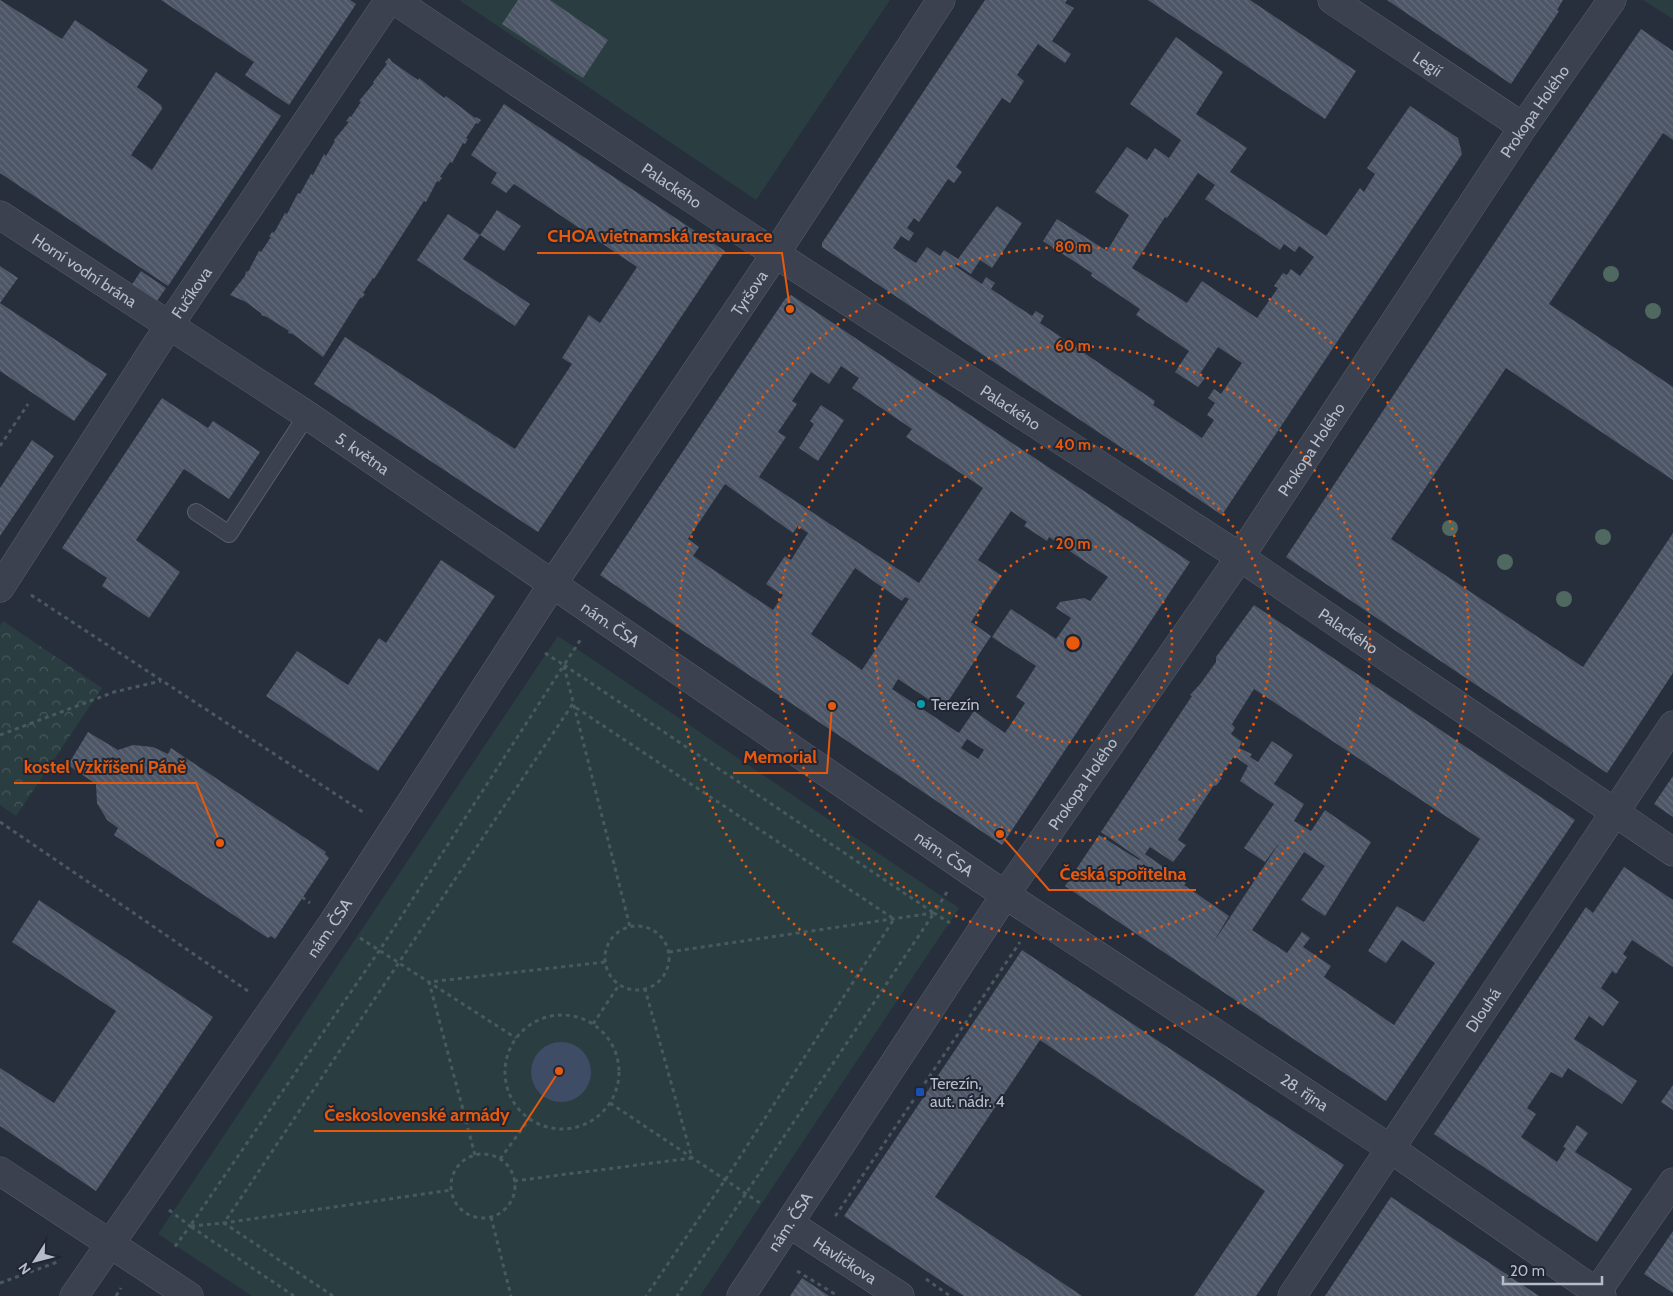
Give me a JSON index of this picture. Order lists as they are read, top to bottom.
{
  "streets": {
    "street": [
      "Legií",
      "Prokopa Holého",
      "Palackého",
      "Horní vodní brána",
      "Fučíkova",
      "Tyršova",
      "5. května",
      "nám. ČSA",
      "Dlouhá",
      "28. října",
      "Havlíčkova"
    ]
  },
  "crossings": [
    ["Legií", "Prokopa Holého"],
    ["Prokopa Holého", "Palackého"],
    ["Prokopa Holého", "nám. ČSA"],
    ["Prokopa Holého", "28. října"],
    ["Palackého", "Tyršova"],
    ["Palackého", "Dlouhá"],
    ["Horní vodní brána", "Fučíkova"],
    ["Horní vodní brána", "5. května"],
    ["Fučíkova", "5. května"],
    ["Tyršova", "5. května"],
    ["Tyršova", "nám. ČSA"],
    ["5. května", "nám. ČSA"],
    ["nám. ČSA", "28. října"],
    ["nám. ČSA", "Havlíčkova"],
    ["Dlouhá", "28. října"]
  ],
  "places": {
    "other": [
      "CHOA vietnamská restaurace",
      "Terezín",
      "Memorial",
      "Česká spořitelna",
      "kostel Vzkříšení Páně",
      "Československé armády"
    ],
    "transit": ["Terezín, aut. nádr. 4"]
  },
  "scale_bar": "20 m",
  "north": "bottom left",
  "rings": [
    "80 m",
    "60 m",
    "40 m",
    "20 m"
  ]
}
